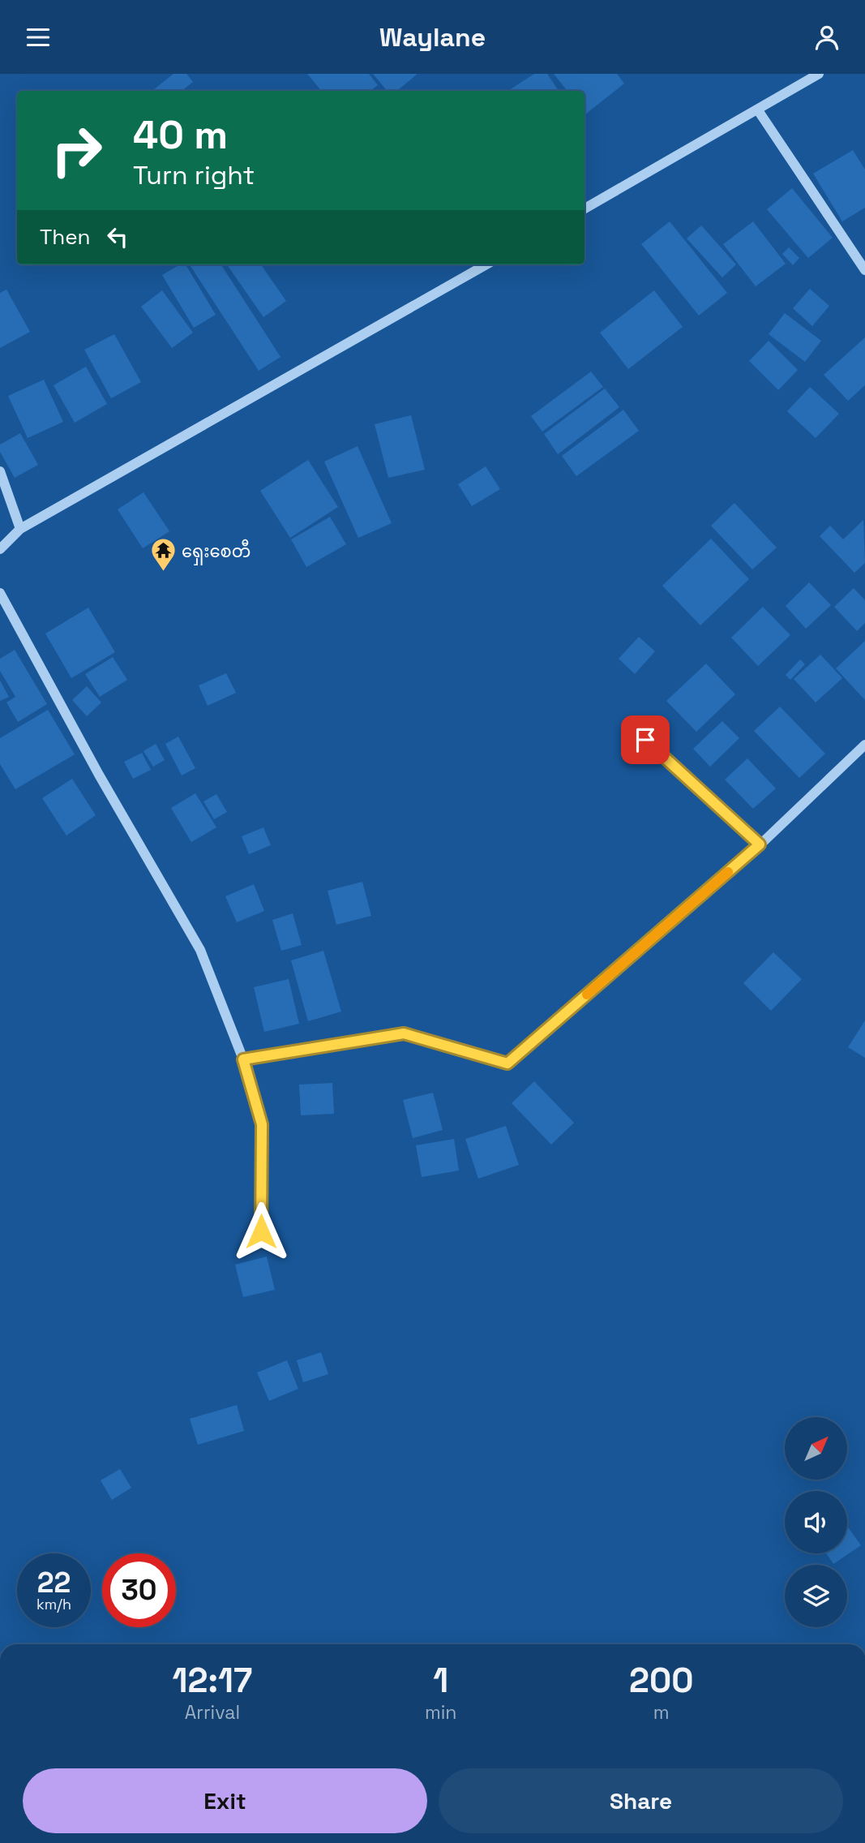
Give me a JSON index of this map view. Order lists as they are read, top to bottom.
{
  "places": {
    "temple": ["ရှေးစေတီ"]
  },
  "north": "top right",
  "page": {
    "header": "Waylane",
    "turn": ["40 m", "Turn right"],
    "then": "Then",
    "speed": "22 km/h",
    "limit": "30",
    "eta": [
      "12:17",
      "Arrival",
      "1",
      "min",
      "200",
      "m"
    ],
    "buttons": ["Exit", "Share"]
  }
}
